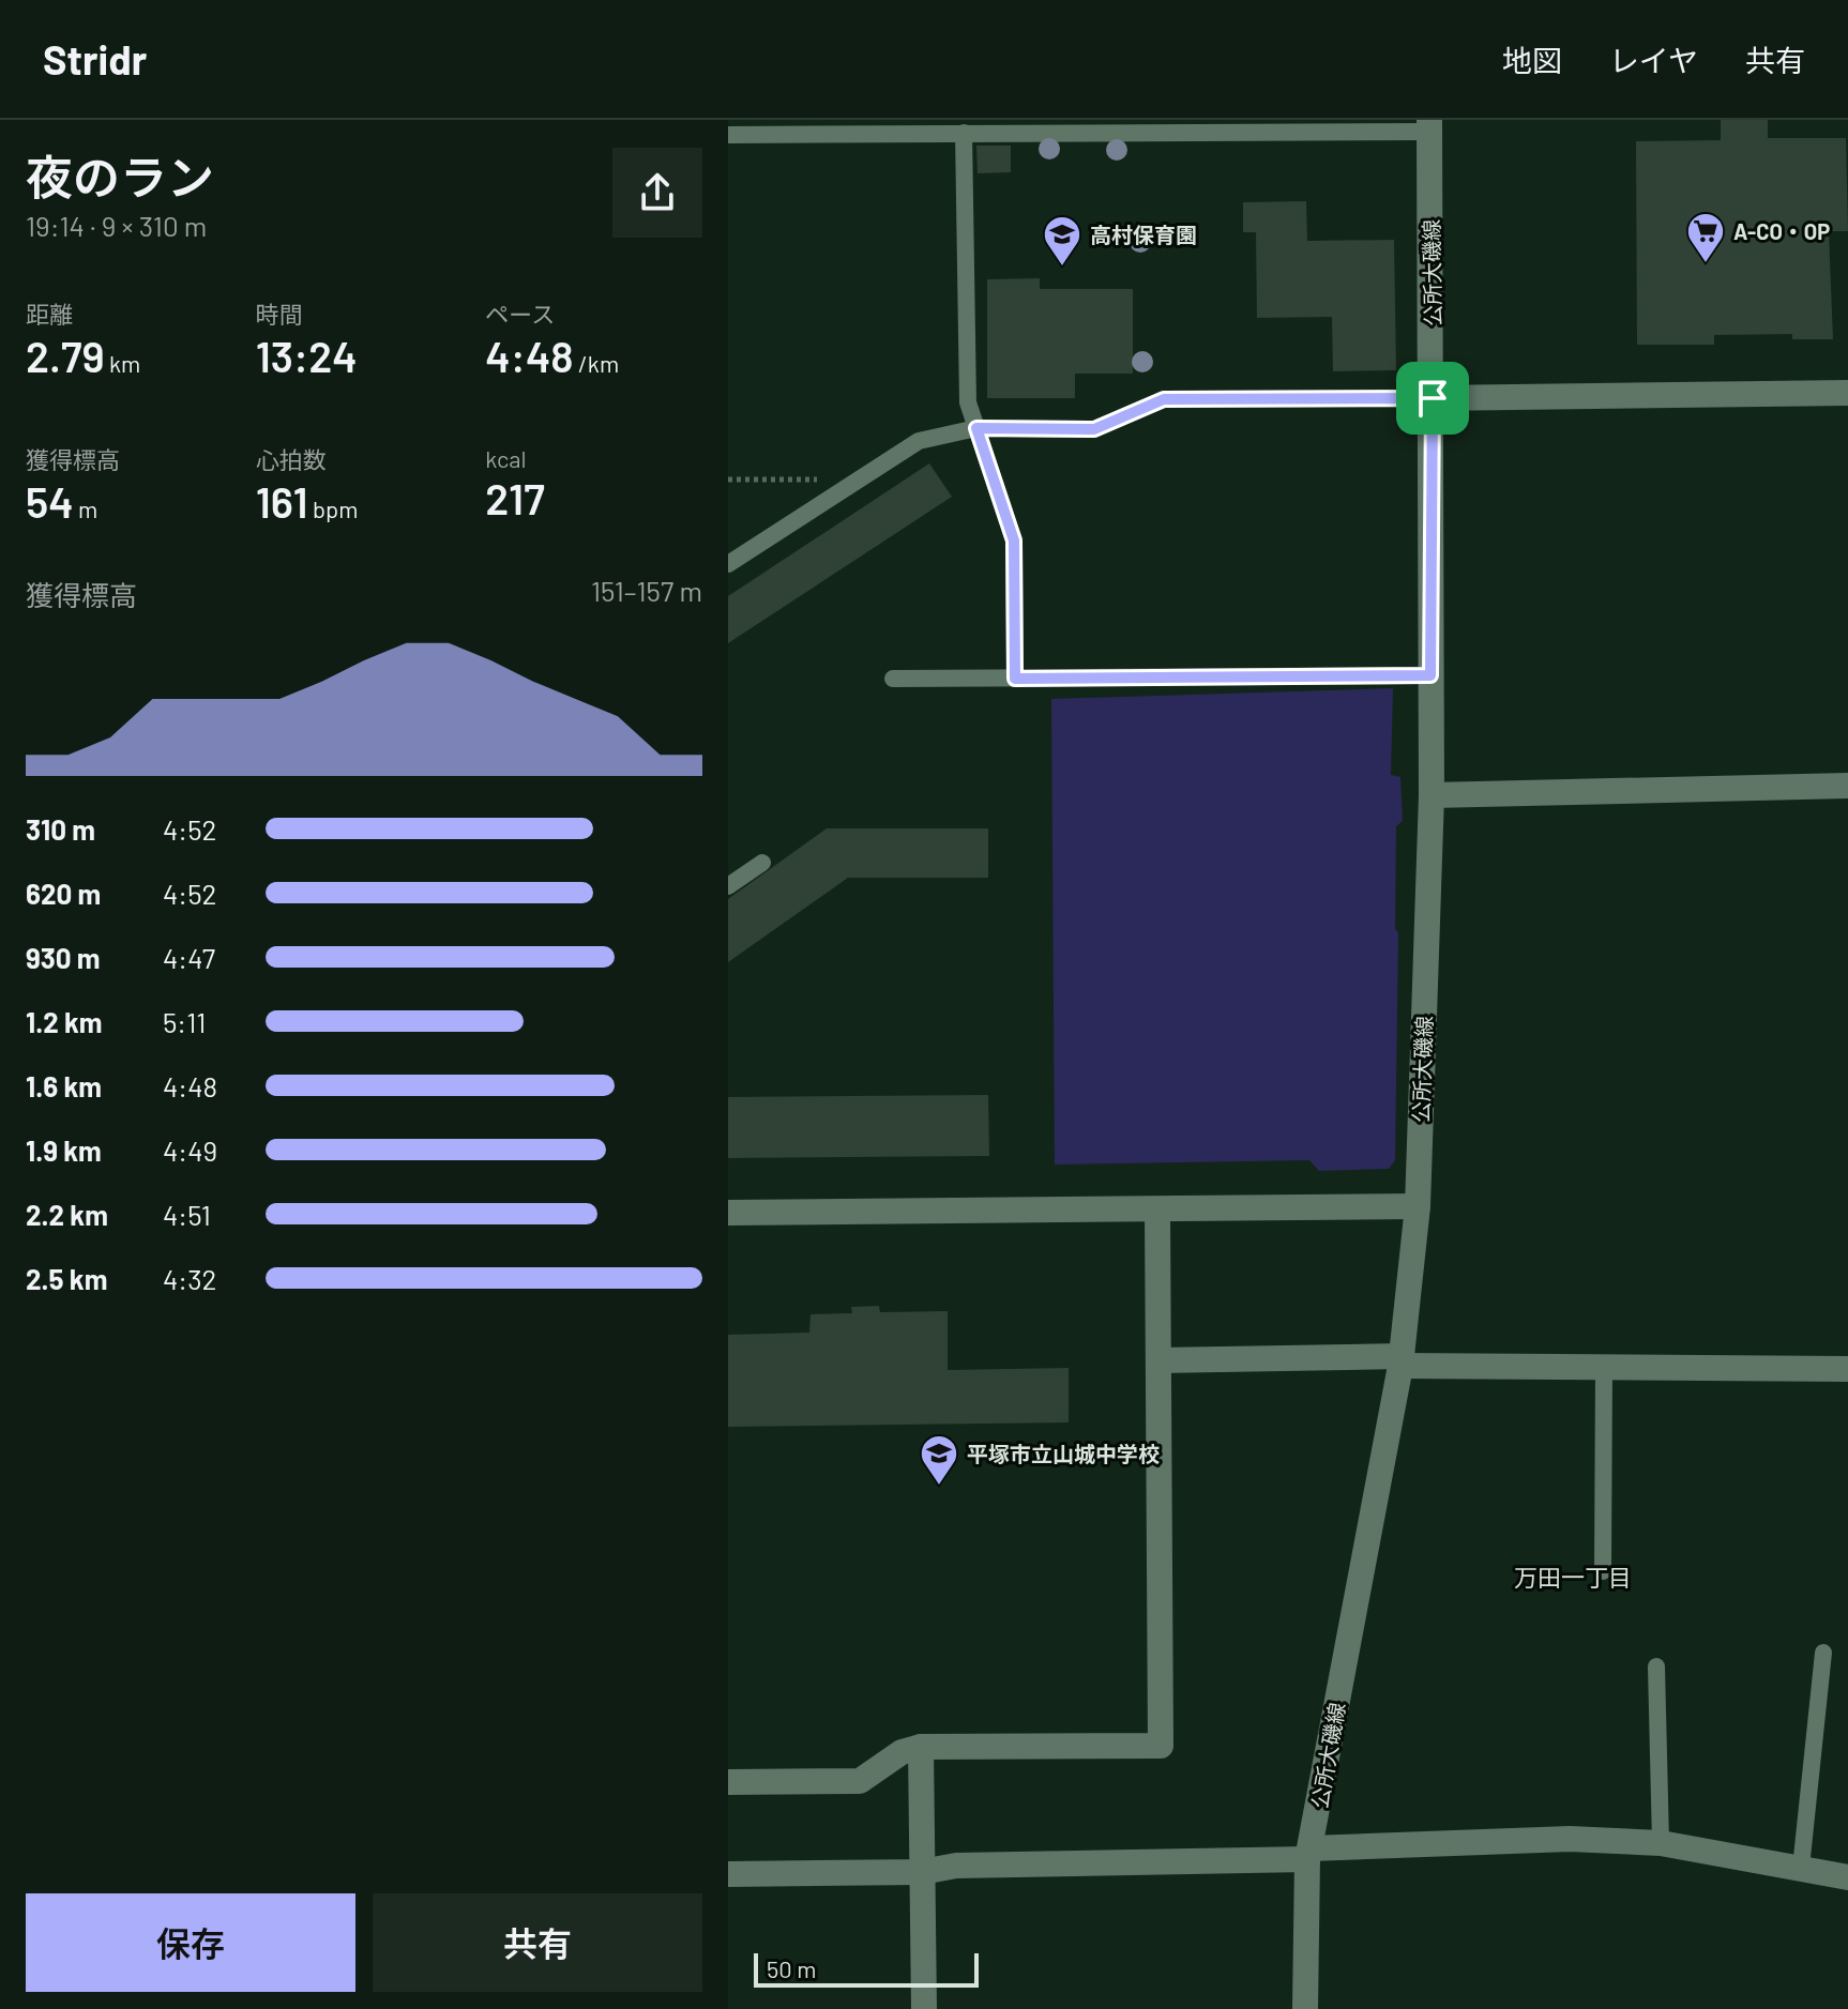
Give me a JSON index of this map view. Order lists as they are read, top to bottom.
{
  "streets": {
    "street": ["公所大磯線"]
  },
  "districts": ["万田一丁目"],
  "places": {
    "supermarket": ["A-CO・OP"],
    "school or university": ["高村保育園", "平塚市立山城中学校"]
  },
  "scale_bar": "50 m",
  "page": {
    "header": "Stridr",
    "nav": ["地図", "レイヤ", "共有"],
    "heading": ["夜のラン", "19:14 · 9 × 310 m"],
    "stats": [
      ["距離", "2.79 km"],
      ["時間", "13:24"],
      ["ペース", "4:48 /km"],
      ["獲得標高", "54 m"],
      ["心拍数", "161 bpm"],
      ["kcal", "217"]
    ],
    "chart": ["獲得標高", "151–157 m"],
    "list": [
      {
        "name": "310 m",
        "note": "4:52"
      },
      {
        "name": "620 m",
        "note": "4:52"
      },
      {
        "name": "930 m",
        "note": "4:47"
      },
      {
        "name": "1.2 km",
        "note": "5:11"
      },
      {
        "name": "1.6 km",
        "note": "4:48"
      },
      {
        "name": "1.9 km",
        "note": "4:49"
      },
      {
        "name": "2.2 km",
        "note": "4:51"
      },
      {
        "name": "2.5 km",
        "note": "4:32"
      }
    ],
    "buttons": ["保存", "共有"],
    "scale": "50 m"
  }
}
